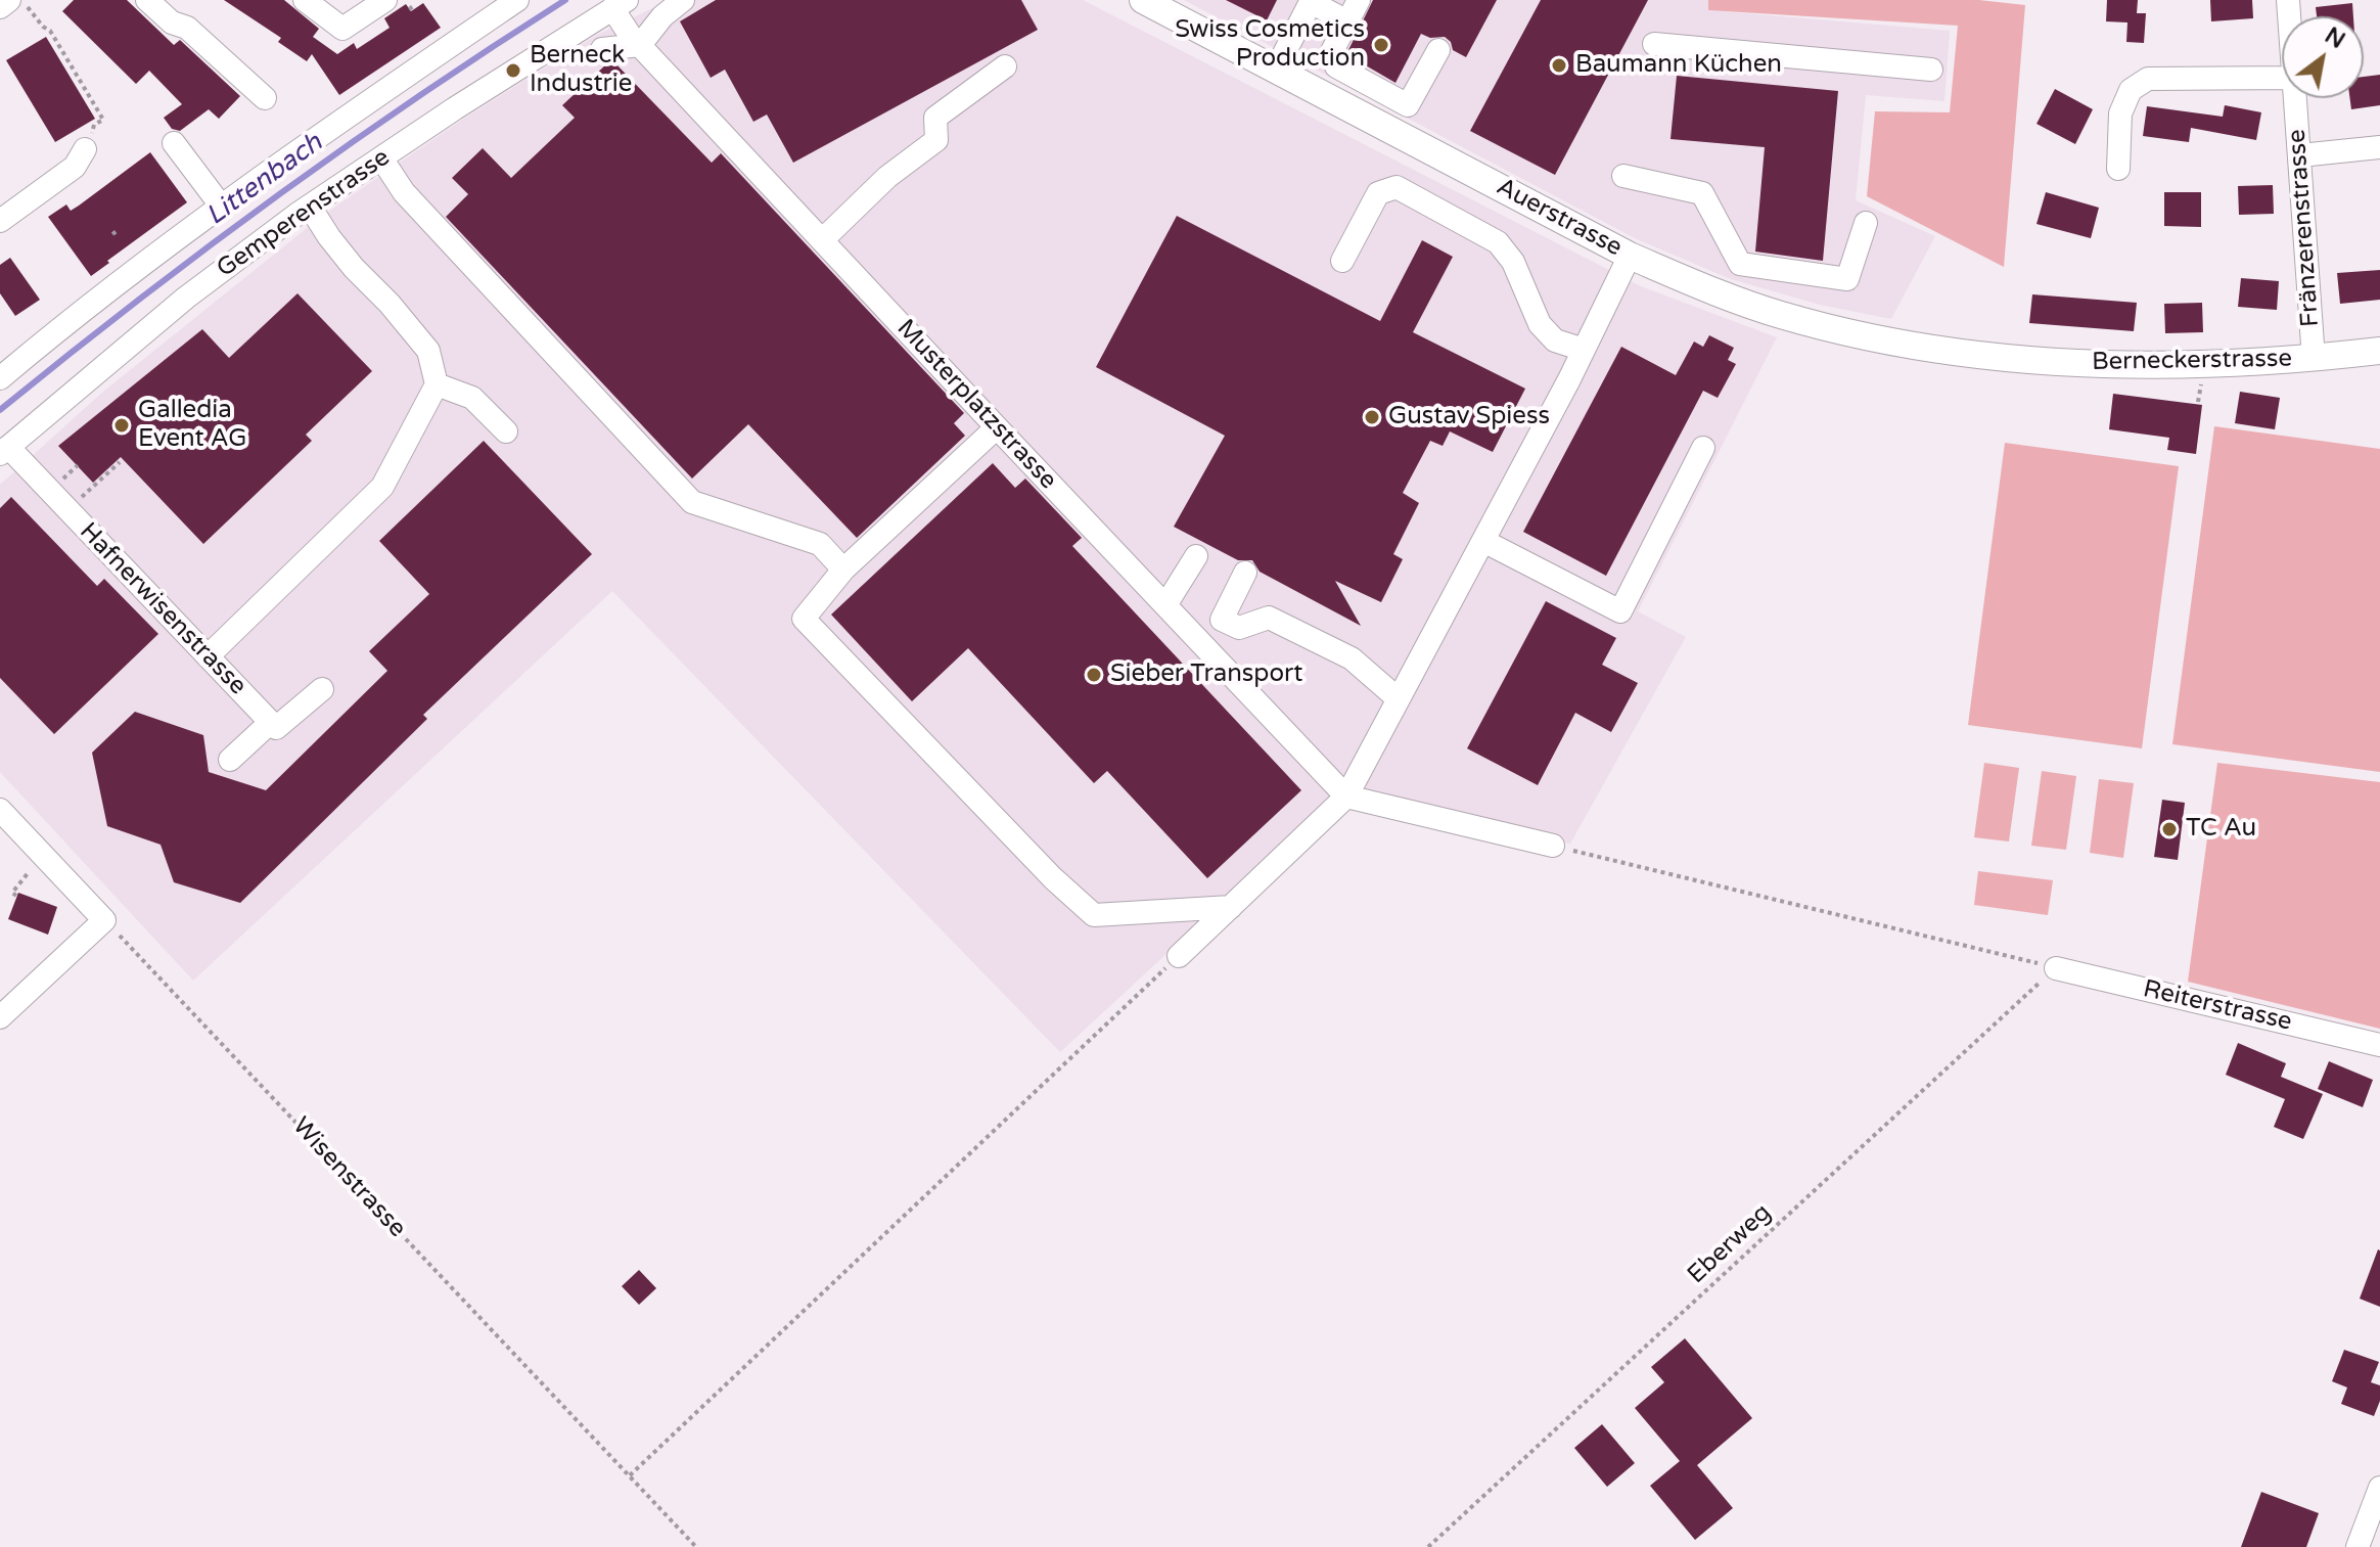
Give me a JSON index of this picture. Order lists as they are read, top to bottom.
{
  "streets": {
    "main road": ["Auerstrasse", "Berneckerstrasse"],
    "street": [
      "Gemperenstrasse",
      "Fränzerenstrasse",
      "Musterplatzstrasse",
      "Hafnerwisenstrasse",
      "Reiterstrasse"
    ],
    "path": ["Wisenstrasse", "Eberweg"]
  },
  "crossings": [
    ["Gemperenstrasse", "Musterplatzstrasse"],
    ["Gemperenstrasse", "Hafnerwisenstrasse"],
    ["Auerstrasse", "Berneckerstrasse"],
    ["Fränzerenstrasse", "Berneckerstrasse"],
    ["Reiterstrasse", "Eberweg"]
  ],
  "water": ["Littenbach"],
  "places": [
    "Swiss Cosmetics Production",
    "Baumann Küchen",
    "Berneck Industrie",
    "Gustav Spiess",
    "Galledia Event AG",
    "Sieber Transport",
    "TC Au"
  ],
  "north": "top right"
}
